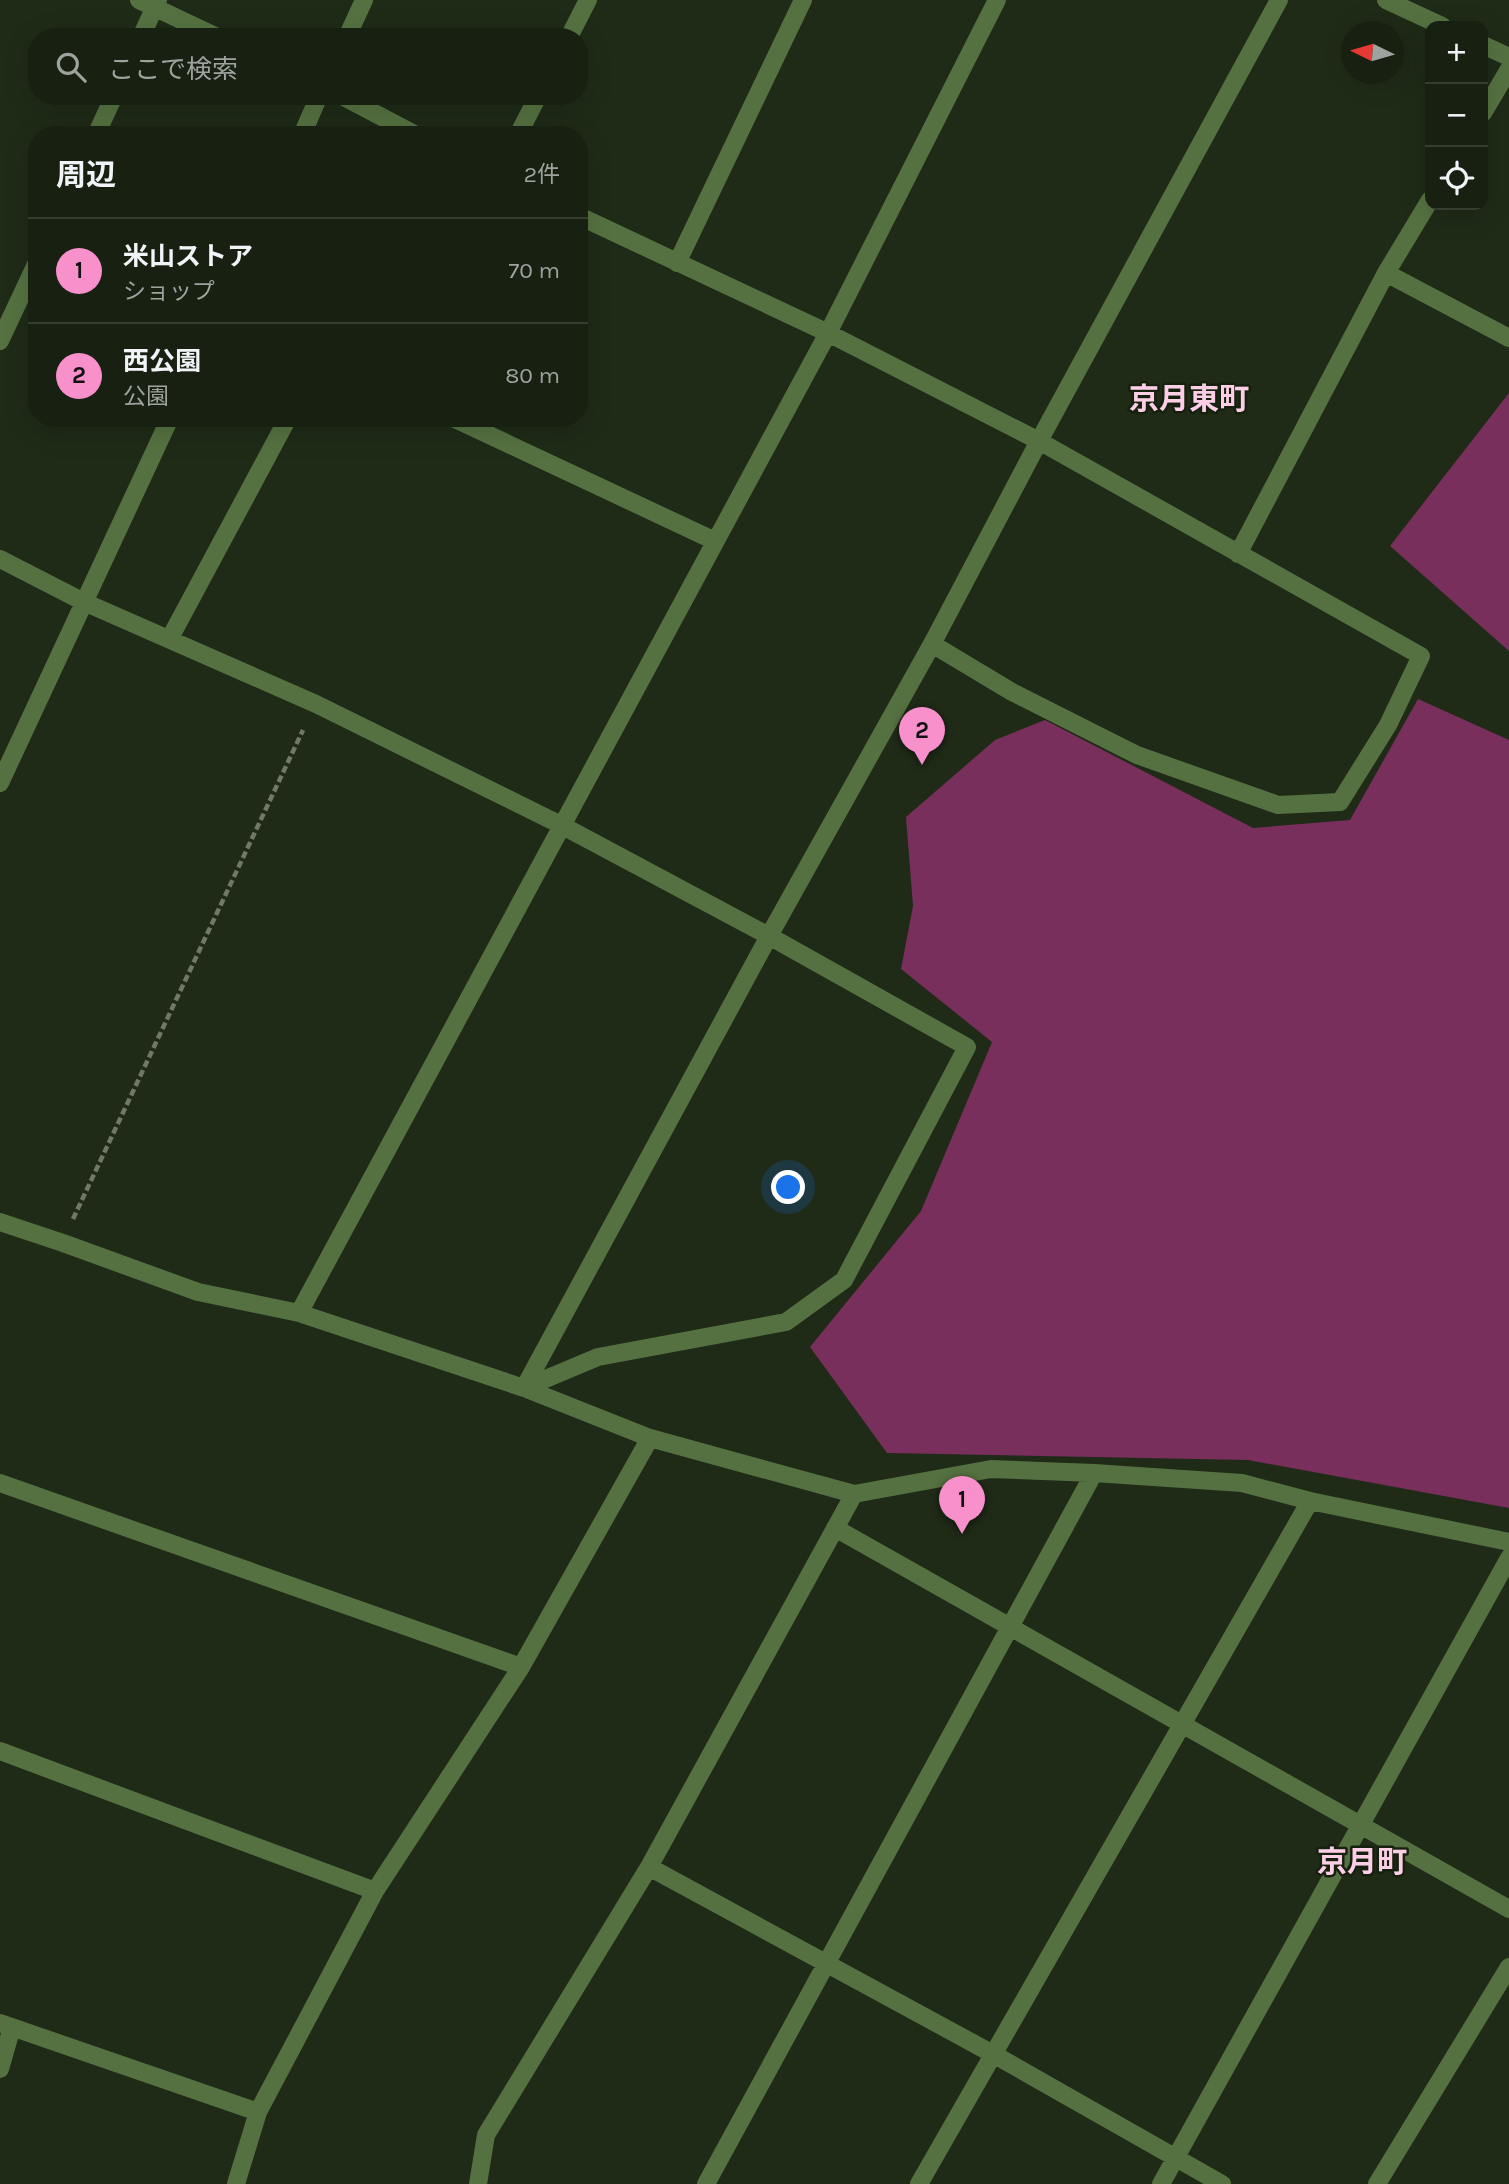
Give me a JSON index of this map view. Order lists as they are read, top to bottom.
{
  "districts": ["京月東町", "京月町"],
  "north": "left",
  "page": {
    "map_buttons": ["+", "−"],
    "search": "ここで検索",
    "heading": ["周辺", "2件"],
    "list": [
      {
        "mark": "1",
        "name": "米山ストア",
        "note": "ショップ",
        "value": "70 m"
      },
      {
        "mark": "2",
        "name": "西公園",
        "note": "公園",
        "value": "80 m"
      }
    ],
    "pins": ["2", "1"]
  }
}
